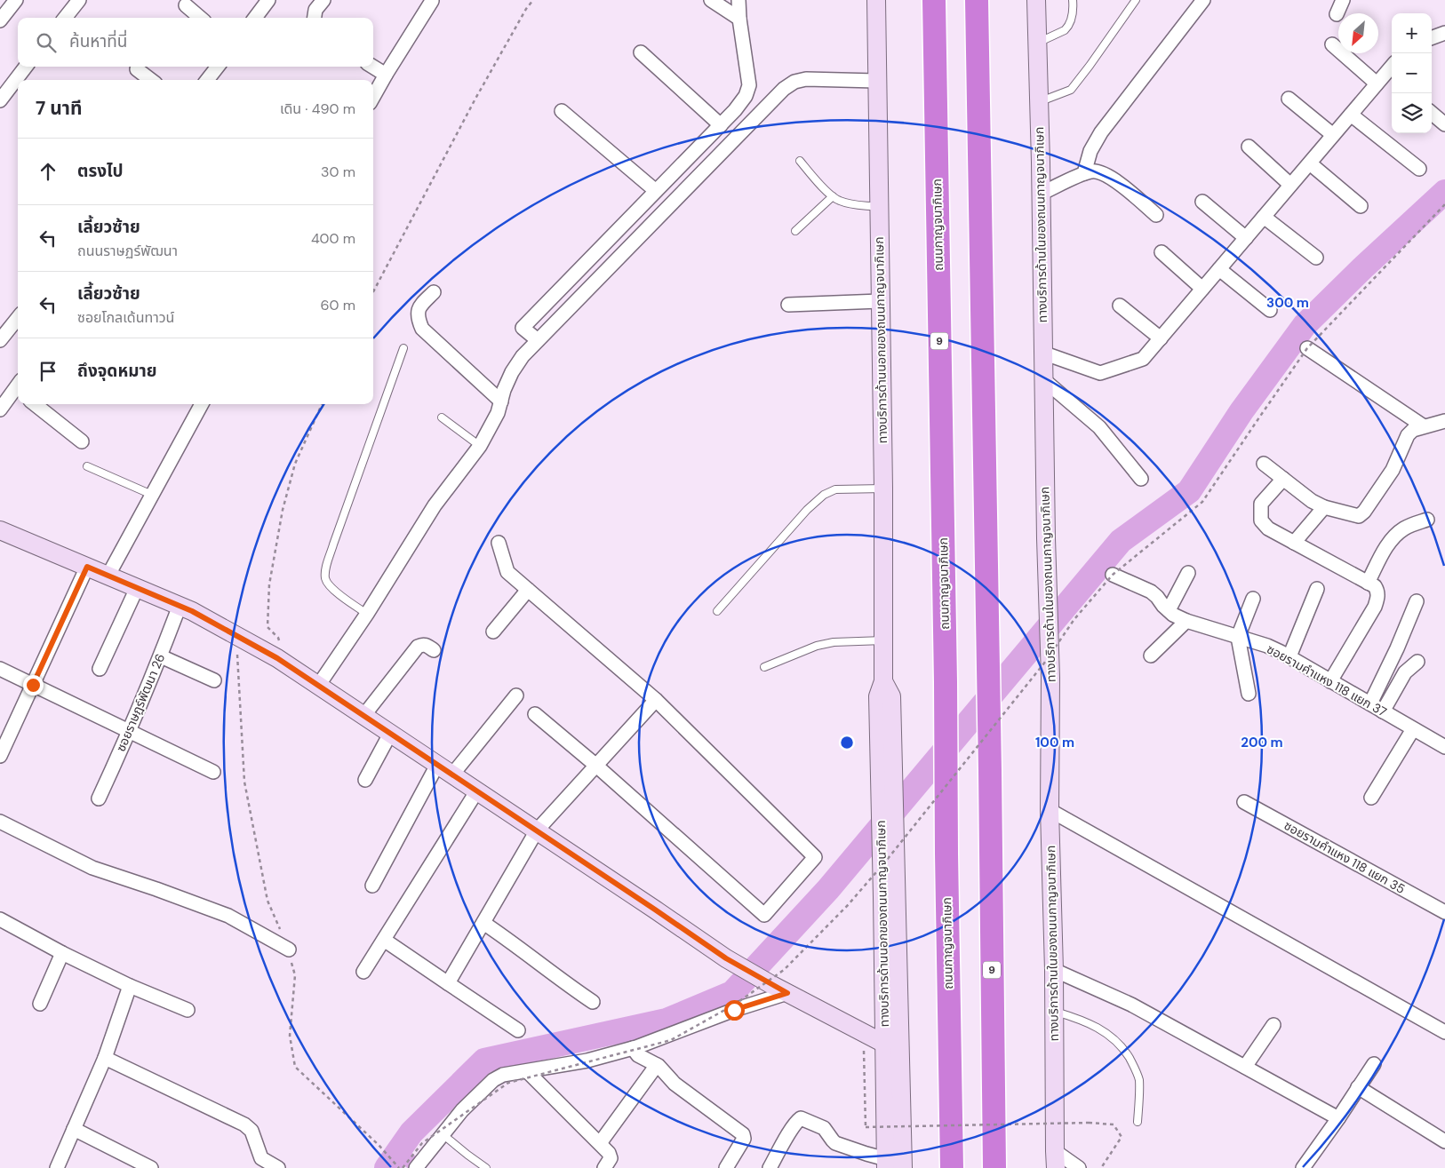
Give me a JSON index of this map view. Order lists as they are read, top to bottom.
{
  "streets": {
    "highway": ["ถนนกาญจนาภิเษก", "9"],
    "main road": ["ทางบริการด้านในของถนนกาญจนาภิเษก", "ทางบริการด้านนอกของถนนกาญจนาภิเษก"],
    "street": ["ซอยรามคำแหง 118 แยก 37", "ซอยราษฎร์พัฒนา 26", "ซอยรามคำแหง 118 แยก 35"]
  },
  "north": "bottom left",
  "page": {
    "map_buttons": ["+", "−"],
    "search": "ค้นหาที่นี่",
    "heading": ["7 นาที", "เดิน · 490 m"],
    "list": [
      ["ตรงไป", "30 m"],
      ["เลี้ยวซ้าย", "ถนนราษฏร์พัฒนา", "400 m"],
      ["เลี้ยวซ้าย", "ซอยโกลเด้นทาวน์", "60 m"],
      "ถึงจุดหมาย"
    ]
  },
  "rings": ["300 m", "100 m", "200 m"]
}
